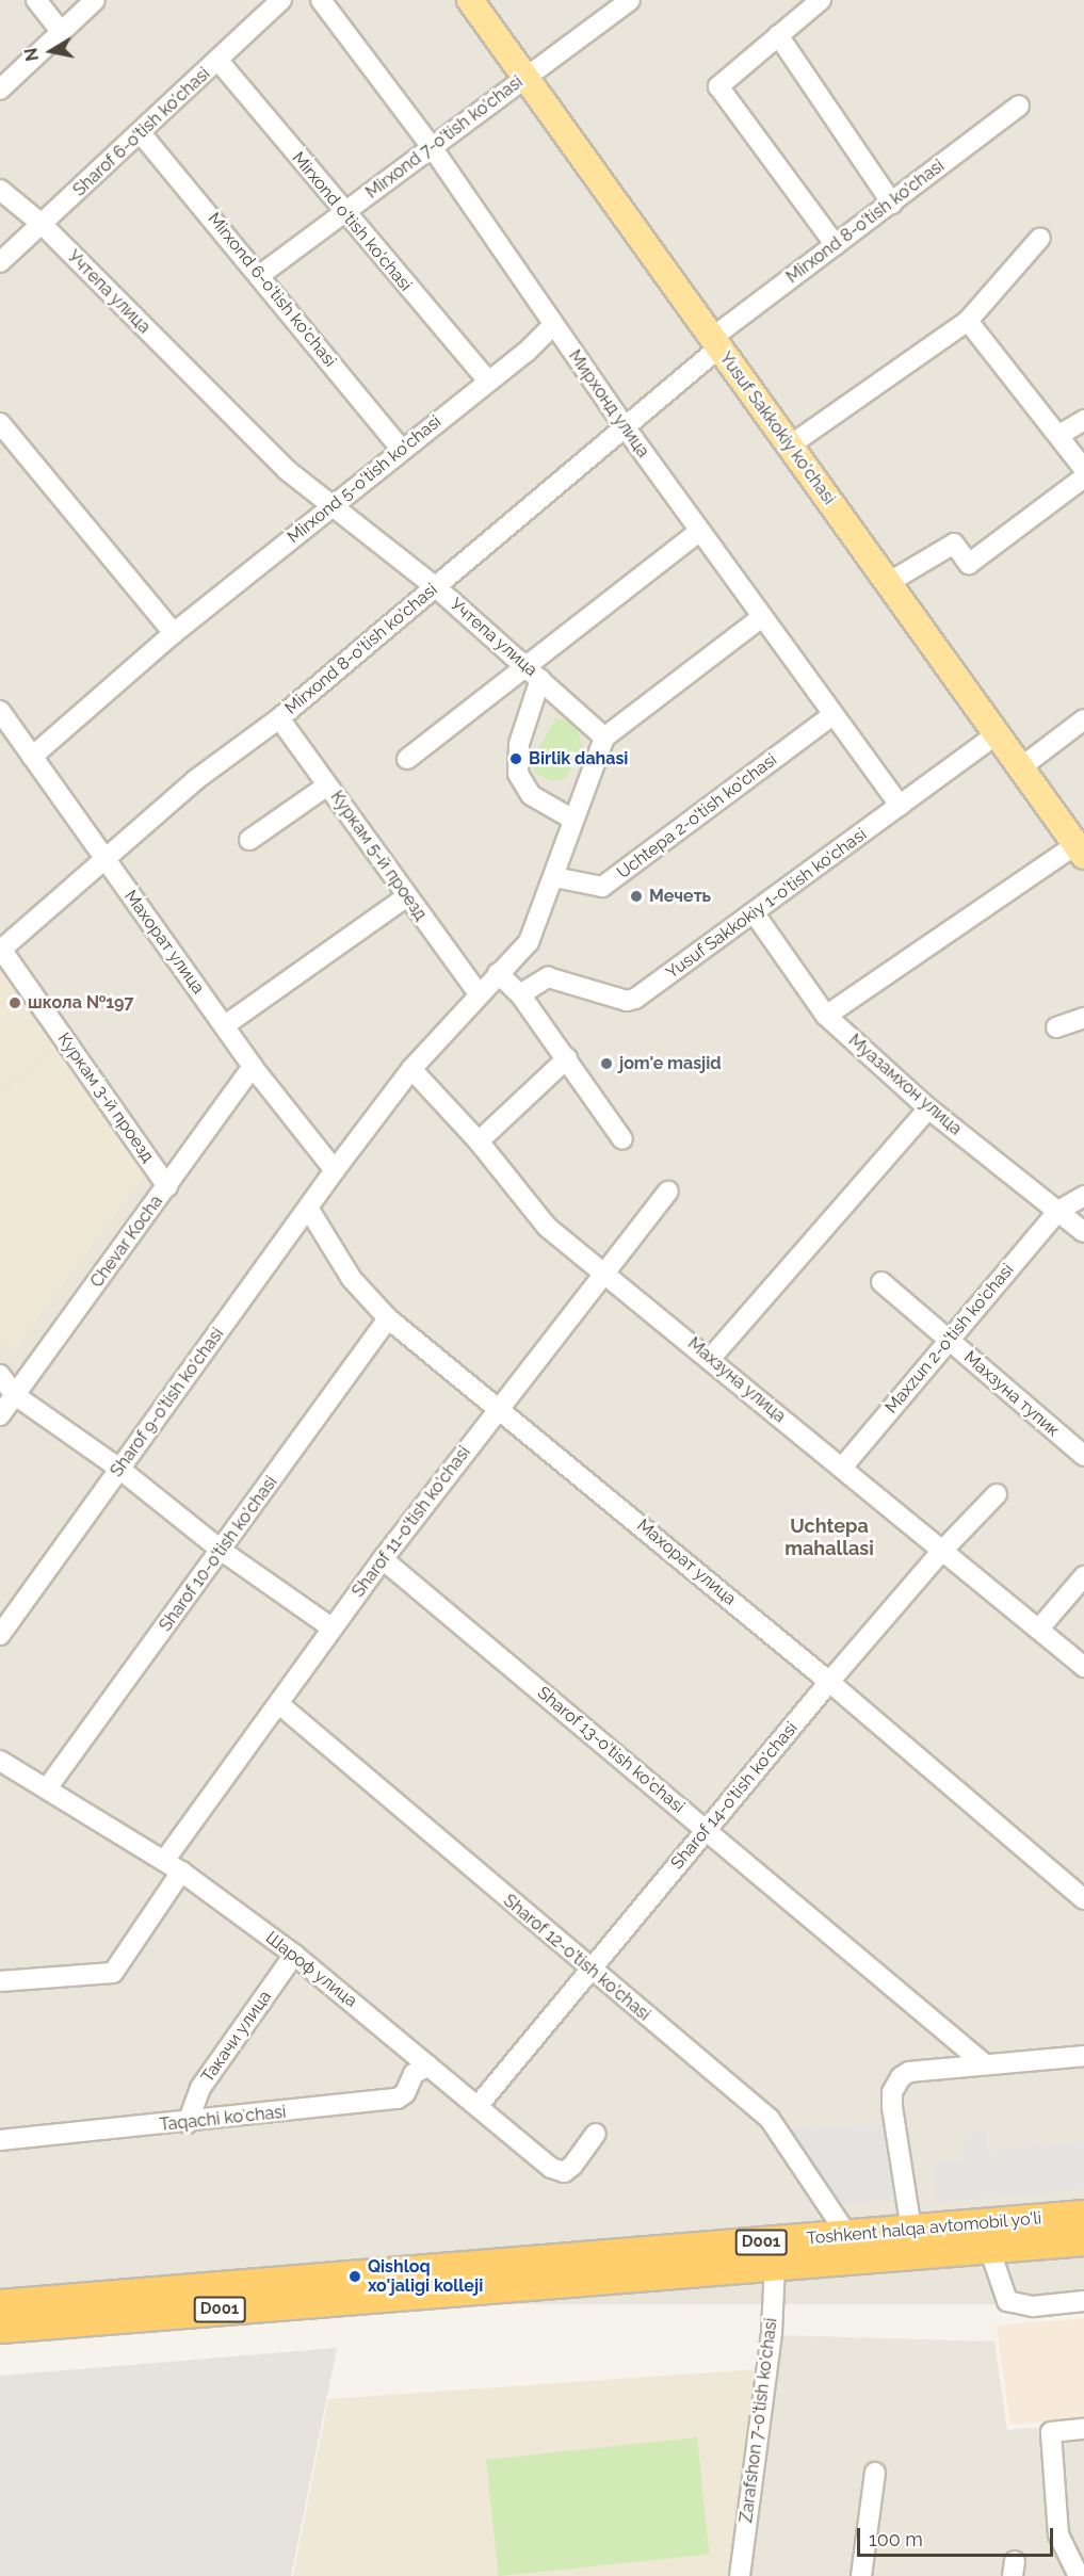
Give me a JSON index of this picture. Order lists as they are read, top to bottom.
{
  "streets": {
    "highway": ["Toshkent halqa avtomobil yo'li", "D001"],
    "main road": ["Yusuf Sakkokiy ko'chasi"],
    "street": [
      "Sharof 6-o'tish ko'chasi",
      "Mirxond 7-o'tish ko'chasi",
      "Mirxond o'tish ko'chasi",
      "Mirxond 8-o'tish ko'chasi",
      "Mirxond 6-o'tish ko'chasi",
      "Учтепа улица",
      "Мирхонд улица",
      "Mirxond 5-o'tish ko'chasi",
      "Uchtepa 2-o'tish ko'chasi",
      "Куркам 5-й проезд",
      "Yusuf Sakkokiy 1-o'tish ko'chasi",
      "Махорат улица",
      "Муазамхон улица",
      "Куркам 3-й проезд",
      "Chevar Kocha",
      "Maxzun 2-o'tish ko'chasi",
      "Махзуна улица",
      "Махзуна тупик",
      "Sharof 9-o'tish ko'chasi",
      "Sharof 11-o'tish ko'chasi",
      "Sharof 10-o'tish ko'chasi",
      "Sharof 13-o'tish ko'chasi",
      "Sharof 14-o'tish ko'chasi",
      "Sharof 12-o'tish ko'chasi",
      "Шароф улица",
      "Такачи улица",
      "Taqachi koʻchasi",
      "Zarafshon 7-o'tish ko'chasi"
    ]
  },
  "crossings": [
    ["Sharof 6-o'tish ko'chasi", "Mirxond o'tish ko'chasi"],
    ["Sharof 6-o'tish ko'chasi", "Mirxond 6-o'tish ko'chasi"],
    ["Sharof 6-o'tish ko'chasi", "Учтепа улица"],
    ["Mirxond 7-o'tish ko'chasi", "Mirxond o'tish ko'chasi"],
    ["Mirxond 7-o'tish ko'chasi", "Mirxond 6-o'tish ko'chasi"],
    ["Mirxond 7-o'tish ko'chasi", "Мирхонд улица"],
    ["Mirxond 7-o'tish ko'chasi", "Yusuf Sakkokiy ko'chasi"],
    ["Mirxond o'tish ko'chasi", "Mirxond 5-o'tish ko'chasi"],
    ["Mirxond 8-o'tish ko'chasi", "Учтепа улица"],
    ["Mirxond 8-o'tish ko'chasi", "Мирхонд улица"],
    ["Mirxond 8-o'tish ko'chasi", "Yusuf Sakkokiy ko'chasi"],
    ["Mirxond 8-o'tish ko'chasi", "Куркам 5-й проезд"],
    ["Mirxond 8-o'tish ko'chasi", "Махорат улица"],
    ["Mirxond 8-o'tish ko'chasi", "Куркам 3-й проезд"],
    ["Mirxond 6-o'tish ko'chasi", "Mirxond 5-o'tish ko'chasi"],
    ["Учтепа улица", "Mirxond 5-o'tish ko'chasi"],
    ["Мирхонд улица", "Mirxond 5-o'tish ko'chasi"],
    ["Мирхонд улица", "Uchtepa 2-o'tish ko'chasi"],
    ["Мирхонд улица", "Yusuf Sakkokiy 1-o'tish ko'chasi"],
    ["Yusuf Sakkokiy ko'chasi", "Yusuf Sakkokiy 1-o'tish ko'chasi"],
    ["Mirxond 5-o'tish ko'chasi", "Махорат улица"],
    ["Yusuf Sakkokiy 1-o'tish ko'chasi", "Муазамхон улица"],
    ["Махорат улица", "Chevar Kocha"],
    ["Махорат улица", "Sharof 9-o'tish ko'chasi"],
    ["Махорат улица", "Sharof 11-o'tish ko'chasi"],
    ["Махорат улица", "Sharof 10-o'tish ko'chasi"],
    ["Махорат улица", "Sharof 14-o'tish ko'chasi"],
    ["Муазамхон улица", "Maxzun 2-o'tish ko'chasi"],
    ["Куркам 3-й проезд", "Chevar Kocha"],
    ["Maxzun 2-o'tish ko'chasi", "Махзуна улица"],
    ["Maxzun 2-o'tish ko'chasi", "Махзуна тупик"],
    ["Махзуна улица", "Sharof 11-o'tish ko'chasi"],
    ["Махзуна улица", "Sharof 14-o'tish ko'chasi"],
    ["Sharof 11-o'tish ko'chasi", "Sharof 13-o'tish ko'chasi"],
    ["Sharof 11-o'tish ko'chasi", "Sharof 12-o'tish ko'chasi"],
    ["Sharof 11-o'tish ko'chasi", "Шароф улица"],
    ["Sharof 10-o'tish ko'chasi", "Шароф улица"],
    ["Sharof 13-o'tish ko'chasi", "Sharof 14-o'tish ko'chasi"],
    ["Sharof 14-o'tish ko'chasi", "Sharof 12-o'tish ko'chasi"],
    ["Sharof 14-o'tish ko'chasi", "Шароф улица"],
    ["Sharof 12-o'tish ko'chasi", "Toshkent halqa avtomobil yo'li"],
    ["Шароф улица", "Такачи улица"],
    ["Шароф улица", "Taqachi koʻchasi"],
    ["Такачи улица", "Taqachi koʻchasi"],
    ["Toshkent halqa avtomobil yo'li", "Zarafshon 7-o'tish ko'chasi"]
  ],
  "districts": ["Uchtepa mahallasi"],
  "places": [
    "Birlik dahasi",
    "Мечеть",
    "школа №197",
    "jom'e masjid",
    "Qishloq xo'jaligi kolleji"
  ],
  "scale_bar": "100 m",
  "north": "left"
}
